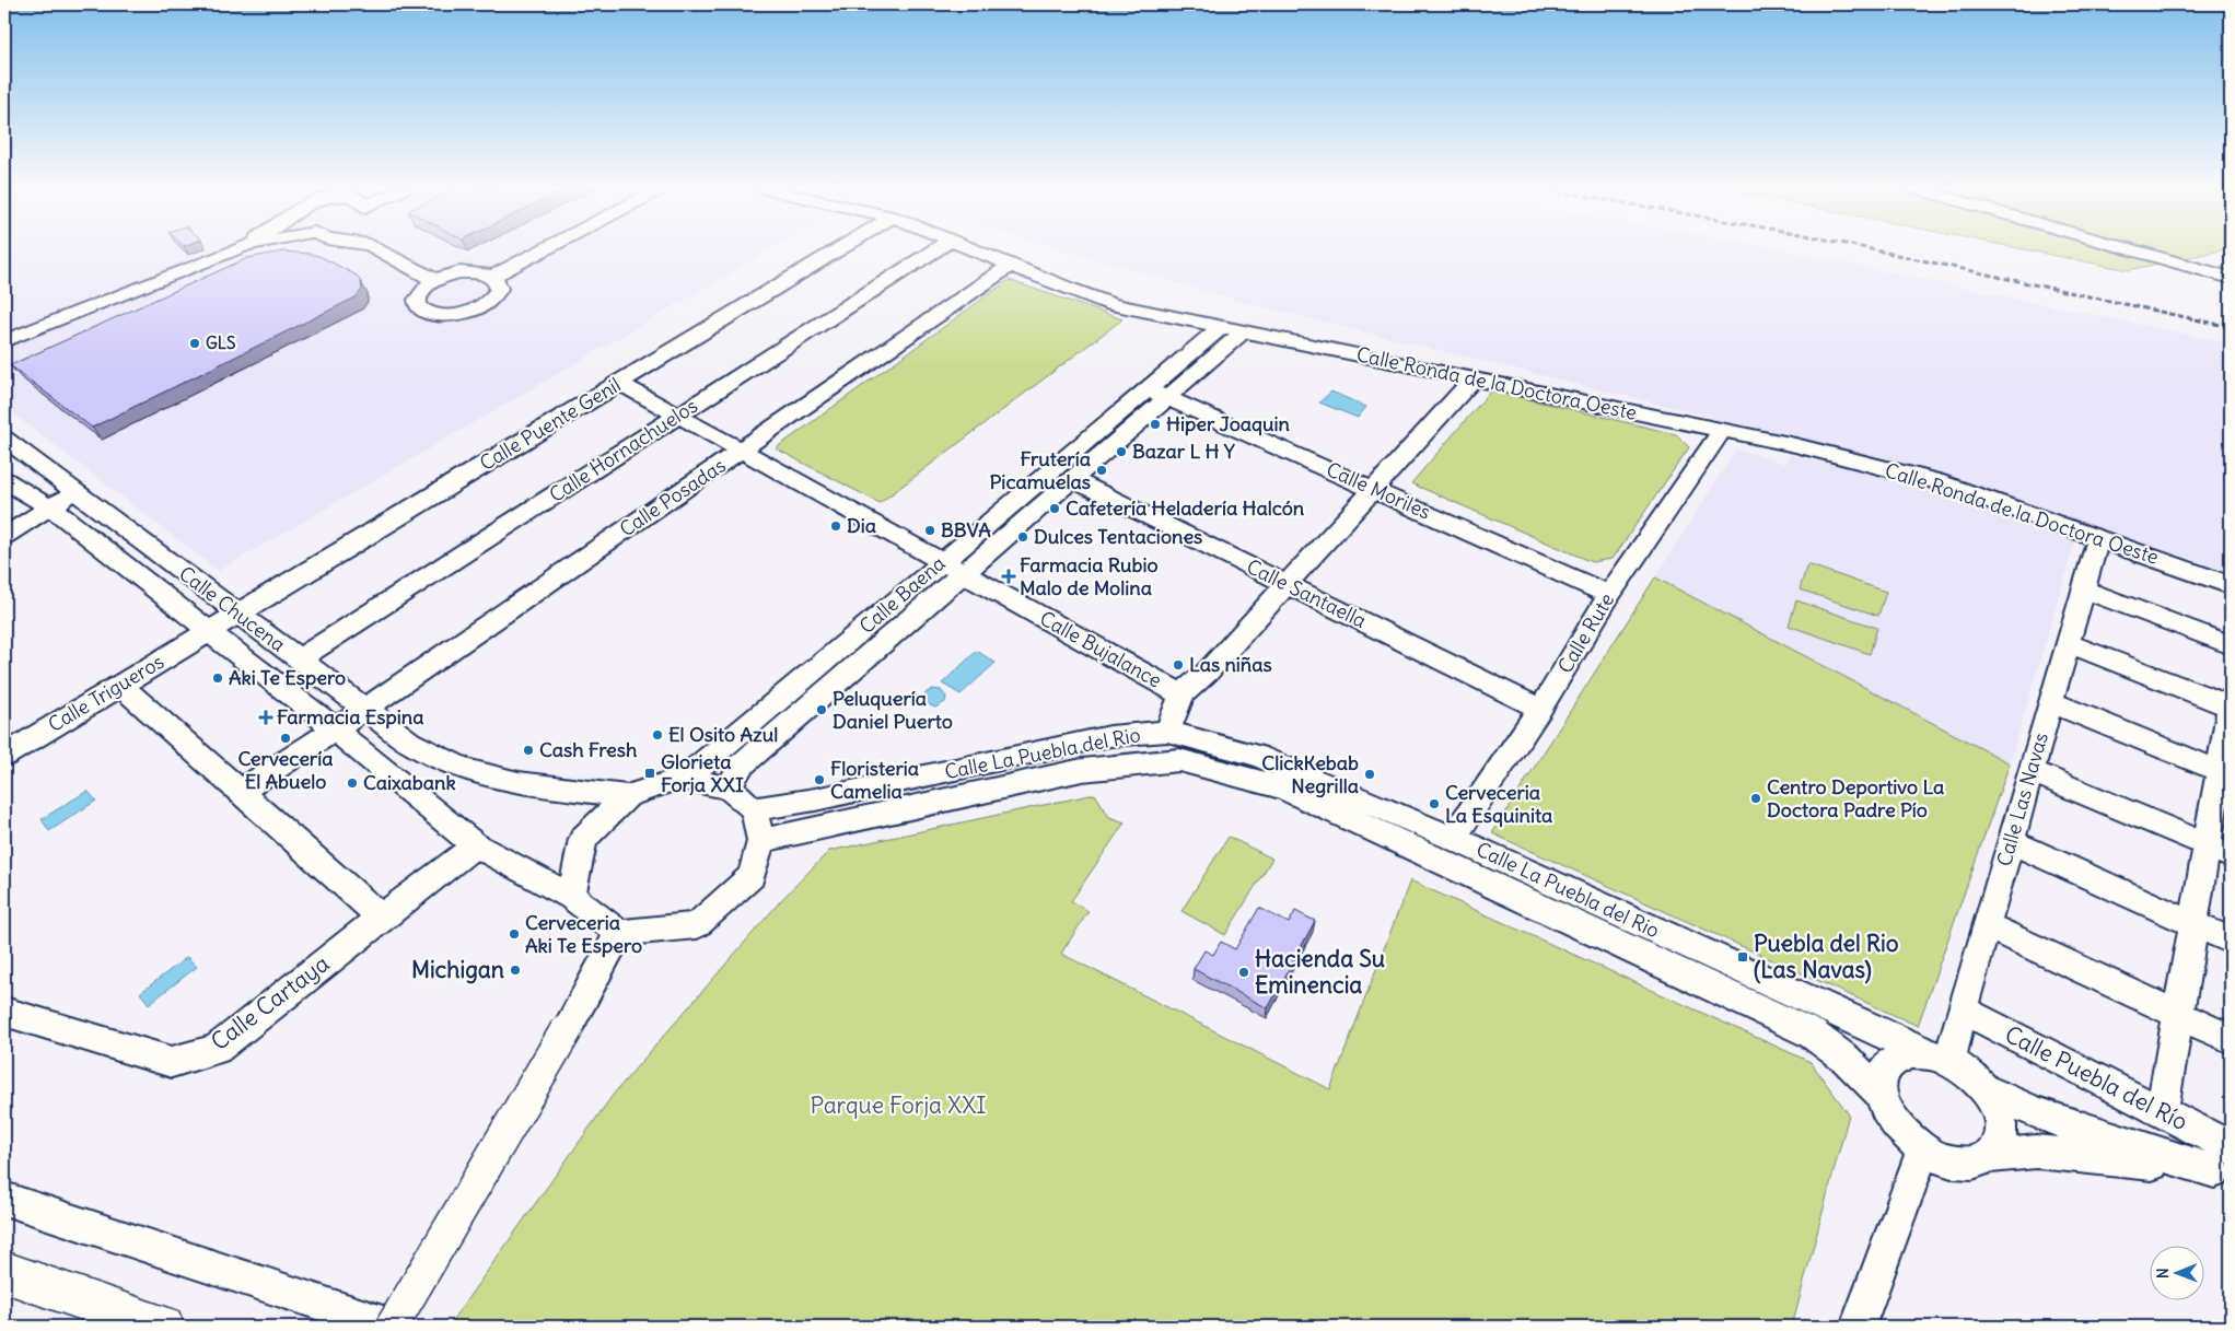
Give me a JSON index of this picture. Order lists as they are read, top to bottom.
{
  "streets": {
    "street": [
      "Calle Ronda de la Doctora Oeste",
      "Calle Puente Genil",
      "Calle Hornachuelos",
      "Calle Moriles",
      "Calle Posadas",
      "Calle Santaella",
      "Calle Baena",
      "Calle Chucena",
      "Calle Rute",
      "Calle Bujalance",
      "Calle Trigueros",
      "Calle La Puebla del Rio",
      "Calle Las Navas",
      "Calle Cartaya",
      "Calle Puebla del Río"
    ]
  },
  "crossings": [
    ["Calle Ronda de la Doctora Oeste", "Calle Posadas"],
    ["Calle Ronda de la Doctora Oeste", "Calle Baena"],
    ["Calle Ronda de la Doctora Oeste", "Calle Rute"],
    ["Calle Ronda de la Doctora Oeste", "Calle Las Navas"],
    ["Calle Puente Genil", "Calle Chucena"],
    ["Calle Puente Genil", "Calle Bujalance"],
    ["Calle Puente Genil", "Calle Trigueros"],
    ["Calle Hornachuelos", "Calle Chucena"],
    ["Calle Hornachuelos", "Calle Bujalance"],
    ["Calle Moriles", "Calle Baena"],
    ["Calle Moriles", "Calle Rute"],
    ["Calle Posadas", "Calle Chucena"],
    ["Calle Posadas", "Calle Bujalance"],
    ["Calle Santaella", "Calle Baena"],
    ["Calle Santaella", "Calle Rute"],
    ["Calle Baena", "Calle Chucena"],
    ["Calle Baena", "Calle Bujalance"],
    ["Calle Baena", "Calle La Puebla del Rio"],
    ["Calle Chucena", "Calle Trigueros"],
    ["Calle Chucena", "Calle La Puebla del Rio"],
    ["Calle Chucena", "Calle Cartaya"],
    ["Calle Rute", "Calle La Puebla del Rio"],
    ["Calle La Puebla del Rio", "Calle Las Navas"],
    ["Calle Las Navas", "Calle Puebla del Río"]
  ],
  "parks": ["Parque Forja XXI"],
  "places": {
    "other": [
      "GLS",
      "Hiper Joaquin",
      "Bazar L H Y",
      "Frutería Picamuelas",
      "Cafetería Heladería Halcón",
      "Dia",
      "BBVA",
      "Dulces Tentaciones",
      "Las niñas",
      "Aki Te Espero",
      "Peluquería Daniel Puerto",
      "El Osito Azul",
      "Cervecería El Abuelo",
      "Cash Fresh",
      "ClickKebab Negrilla",
      "Floristeria Camelia",
      "Caixabank",
      "Centro Deportivo La Doctora Padre Pío",
      "Cerveceria La Esquinita",
      "Cerveceria Aki Te Espero",
      "Michigan",
      "Hacienda Su Eminencia"
    ],
    "health": ["Farmacia Rubio Malo de Molina", "Farmacia Espina"],
    "transit": ["Glorieta Forja XXI", "Puebla del Rio (Las Navas)"]
  },
  "north": "left"
}
